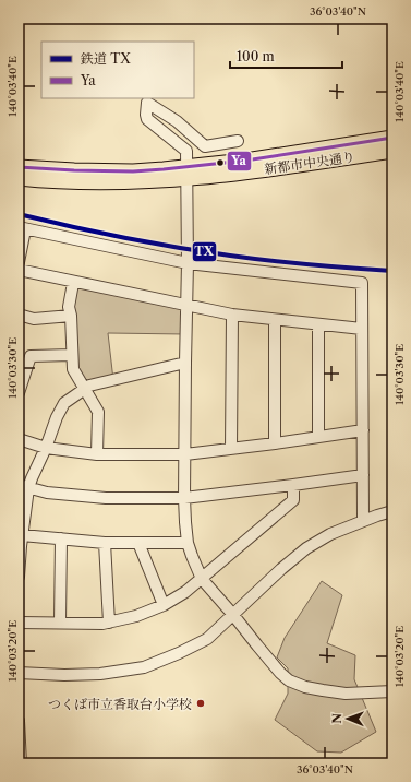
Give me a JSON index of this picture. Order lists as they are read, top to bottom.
{
  "streets": {
    "main road": ["新都市中央通り"]
  },
  "places": ["つくば市立香取台小学校"],
  "lines": ["transit line Ya", "rail line TX"],
  "legend": ["鉄道 TX", "Ya"],
  "scale_bar": "100 m",
  "north": "left",
  "coordinates": [
    "36°03'40\"N",
    "140°03'40\"E",
    "140°03'30\"E",
    "140°03'20\"E"
  ]
}
